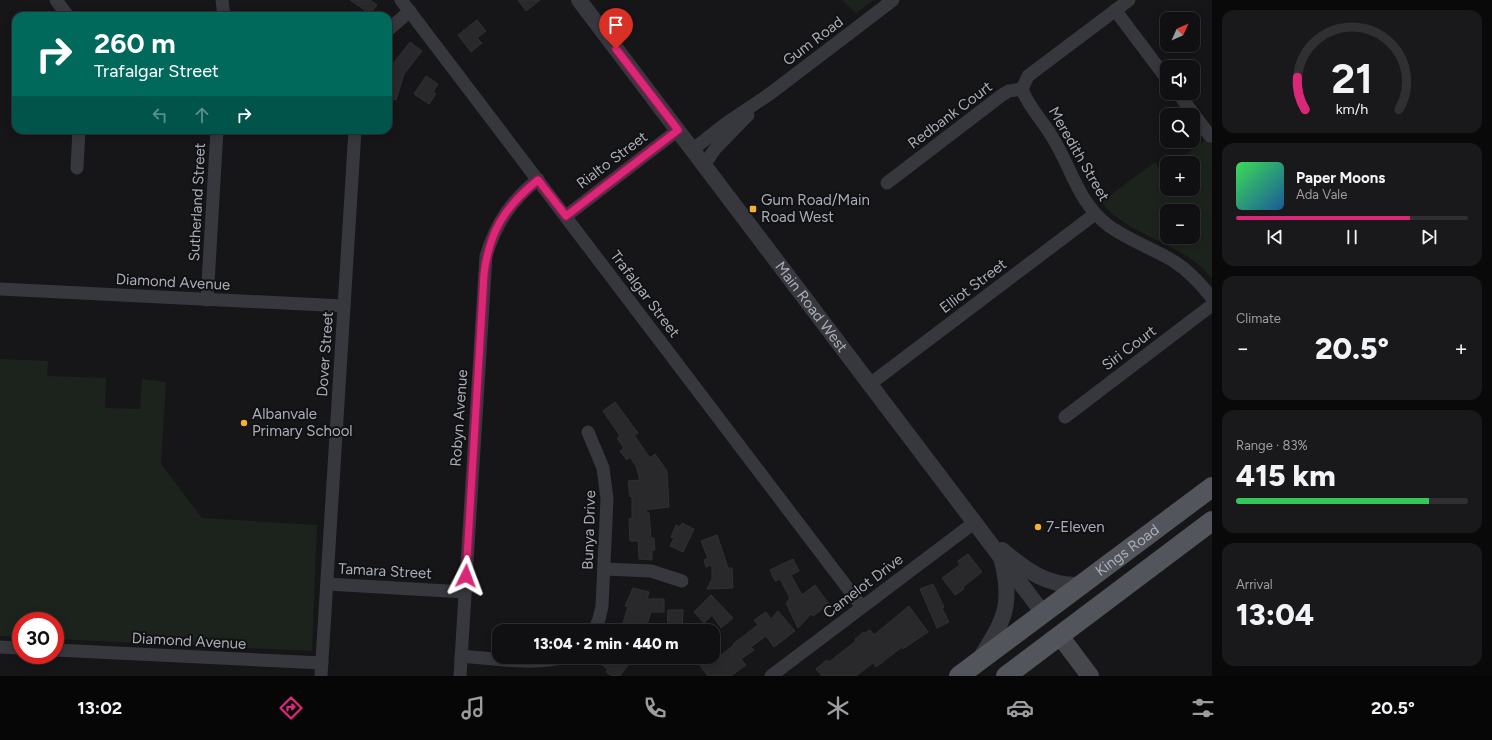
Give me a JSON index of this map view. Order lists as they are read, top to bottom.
{
  "streets": {
    "main road": ["Kings Road"],
    "street": [
      "Gum Road",
      "Redbank Court",
      "Meredith Street",
      "Rialto Street",
      "Sutherland Street",
      "Diamond Avenue",
      "Elliot Street",
      "Trafalgar Street",
      "Main Road West",
      "Siri Court",
      "Dover Street",
      "Robyn Avenue",
      "Bunya Drive",
      "Tamara Street",
      "Camelot Drive"
    ]
  },
  "crossings": [
    ["Gum Road", "Main Road West"],
    ["Redbank Court", "Meredith Street"],
    ["Meredith Street", "Elliot Street"],
    ["Rialto Street", "Trafalgar Street"],
    ["Rialto Street", "Main Road West"],
    ["Sutherland Street", "Diamond Avenue"],
    ["Diamond Avenue", "Dover Street"],
    ["Elliot Street", "Main Road West"],
    ["Trafalgar Street", "Robyn Avenue"],
    ["Trafalgar Street", "Camelot Drive"],
    ["Main Road West", "Kings Road"],
    ["Main Road West", "Camelot Drive"],
    ["Dover Street", "Tamara Street"],
    ["Robyn Avenue", "Tamara Street"]
  ],
  "places": {
    "transit": ["Gum Road/Main Road West"],
    "other": ["Albanvale Primary School", "7-Eleven"]
  },
  "north": "top right",
  "page": {
    "map_buttons": ["+", "−"],
    "turn": ["260 m", "Trafalgar Street"],
    "song": ["Paper Moons", "Ada Vale"],
    "tile": [
      "Climate",
      ["Range · 83%", "415 km"],
      ["Arrival", "13:04"]
    ],
    "heat": ["−", "20.5°", "+"],
    "limit": "30",
    "trip": "13:04 · 2 min · 440 m",
    "tabs": ["13:02", "20.5°"],
    "gauge": ["21", "km/h"]
  }
}
